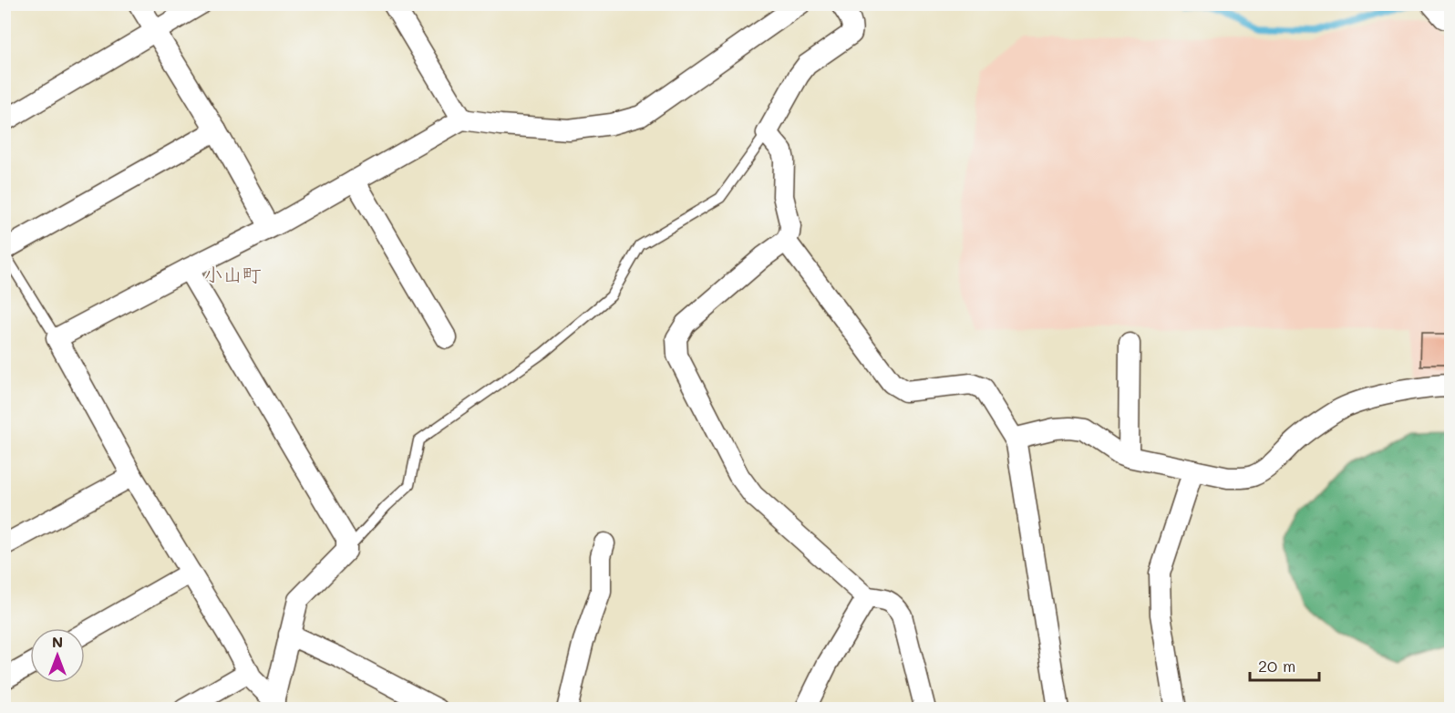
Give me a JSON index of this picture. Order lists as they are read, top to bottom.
{
  "districts": ["小山町"],
  "scale_bar": "20 m",
  "north": "top"
}
